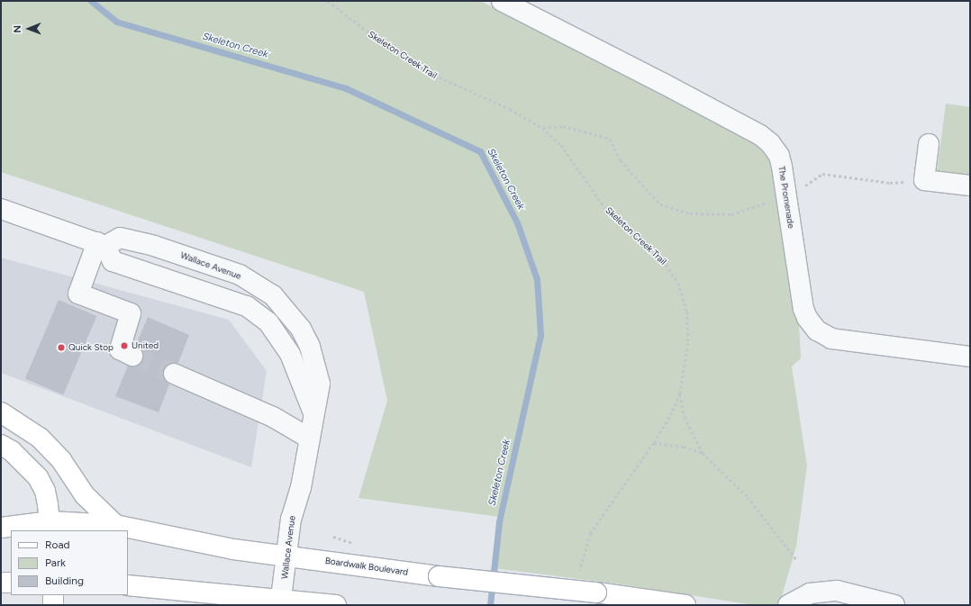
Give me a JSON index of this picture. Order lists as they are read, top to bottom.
{
  "streets": {
    "main road": ["Boardwalk Boulevard"],
    "street": ["The Promenade", "Wallace Avenue"],
    "path": ["Skeleton Creek Trail"]
  },
  "crossings": [
    ["Wallace Avenue", "Boardwalk Boulevard"]
  ],
  "water": ["Skeleton Creek"],
  "places": ["United", "Quick Stop"],
  "legend": ["Road", "Park", "Building"],
  "north": "left"
}
